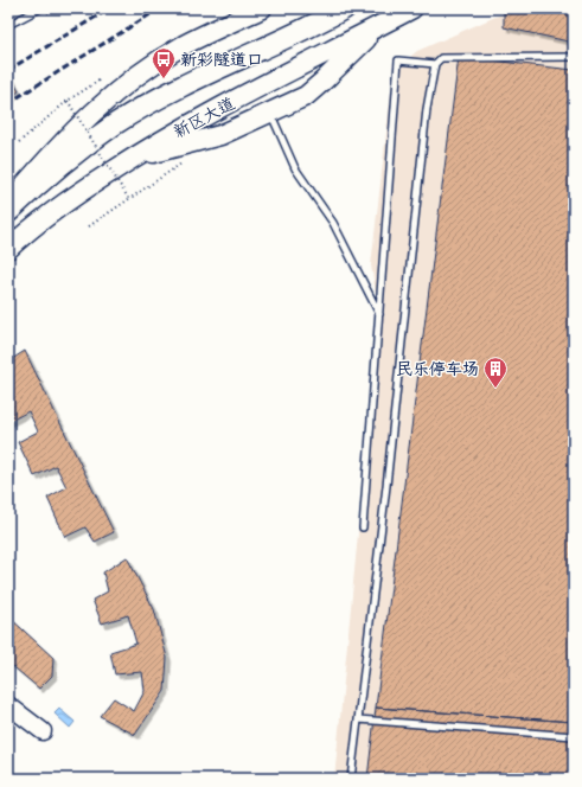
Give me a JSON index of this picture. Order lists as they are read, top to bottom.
{
  "streets": {
    "main road": ["新区大道"]
  },
  "places": {
    "bus stop": ["新彩隧道口"],
    "building": ["民乐停车场"]
  }
}
